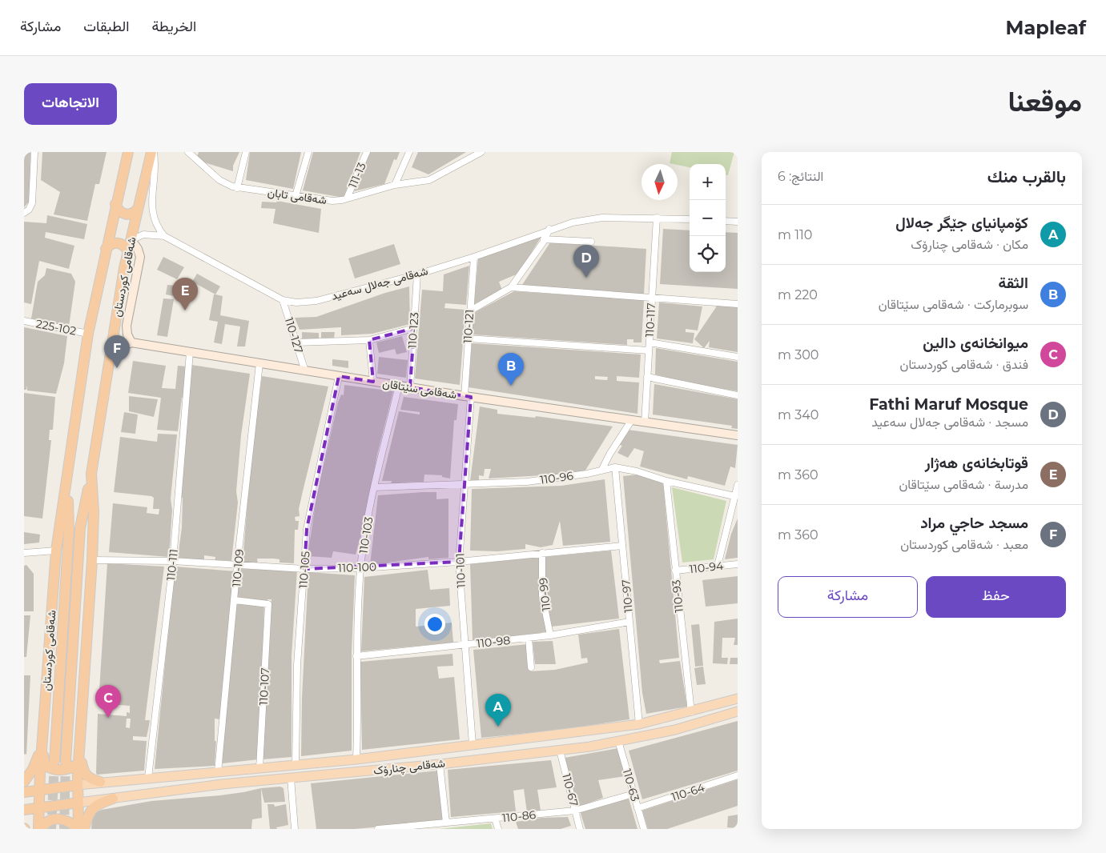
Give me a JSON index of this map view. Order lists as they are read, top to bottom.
{
  "streets": {
    "highway": ["شەقامی کوردستان"],
    "main road": ["شەقامی سێتاقان", "شەقامی چنارۆک"],
    "street": [
      "111-13",
      "شەقامی تابان",
      "شەقامی جەلال سەعید",
      "110-117",
      "110-121",
      "225-102",
      "110-123",
      "110-127",
      "110-96",
      "110-103",
      "110-111",
      "110-100",
      "110-94",
      "110-109",
      "110-105",
      "110-101",
      "110-99",
      "110-97",
      "110-93",
      "110-98",
      "110-107",
      "110-63",
      "110-67",
      "110-64",
      "110-86"
    ]
  },
  "crossings": [
    ["111-13", "شەقامی تابان"],
    ["شەقامی کوردستان", "شەقامی جەلال سەعید"],
    ["شەقامی کوردستان", "225-102"],
    ["شەقامی کوردستان", "110-100"],
    ["شەقامی کوردستان", "شەقامی چنارۆک"],
    ["شەقامی جەلال سەعید", "110-117"],
    ["شەقامی جەلال سەعید", "110-121"],
    ["شەقامی جەلال سەعید", "110-123"],
    ["شەقامی جەلال سەعید", "110-127"],
    ["110-117", "شەقامی سێتاقان"],
    ["110-121", "شەقامی سێتاقان"],
    ["110-121", "110-101"],
    ["110-123", "شەقامی سێتاقان"],
    ["110-127", "شەقامی سێتاقان"],
    ["شەقامی سێتاقان", "110-103"],
    ["شەقامی سێتاقان", "110-111"],
    ["شەقامی سێتاقان", "110-109"],
    ["شەقامی سێتاقان", "110-105"],
    ["شەقامی سێتاقان", "110-101"],
    ["110-96", "110-103"],
    ["110-96", "110-101"],
    ["110-96", "110-97"],
    ["110-96", "110-93"],
    ["110-103", "110-100"],
    ["110-103", "110-98"],
    ["110-103", "شەقامی چنارۆک"],
    ["110-111", "110-100"],
    ["110-111", "شەقامی چنارۆک"],
    ["110-100", "110-109"],
    ["110-100", "110-105"],
    ["110-100", "110-101"],
    ["110-100", "110-99"],
    ["110-100", "110-97"],
    ["110-94", "110-93"],
    ["110-109", "110-107"],
    ["110-109", "شەقامی چنارۆک"],
    ["110-105", "شەقامی چنارۆک"],
    ["110-101", "110-98"],
    ["110-101", "شەقامی چنارۆک"],
    ["110-99", "110-98"],
    ["110-97", "110-98"],
    ["110-97", "شەقامی چنارۆک"],
    ["110-93", "شەقامی چنارۆک"],
    ["110-107", "شەقامی چنارۆک"],
    ["شەقامی چنارۆک", "110-63"],
    ["شەقامی چنارۆک", "110-67"],
    ["110-63", "110-64"],
    ["110-63", "110-86"],
    ["110-67", "110-86"]
  ],
  "north": "bottom",
  "page": {
    "header": "Mapleaf",
    "nav": ["الخريطة", "الطبقات", "مشاركة"],
    "title": "موقعنا",
    "buttons": [
      "الاتجاهات",
      ["حفظ", "مشاركة"]
    ],
    "heading": ["بالقرب منك", "النتائج: 6"],
    "map_buttons": ["+", "−"],
    "list": [
      {
        "mark": "A",
        "name": "کۆمپانیای جێگر جەلال",
        "note": "مكان · شەقامی چنارۆک",
        "value": "110 m"
      },
      {
        "mark": "B",
        "name": "الثقة",
        "note": "سوبرماركت · شەقامی سێتاقان",
        "value": "220 m"
      },
      {
        "mark": "C",
        "name": "میوانخانەی دالین",
        "note": "فندق · شەقامی کوردستان",
        "value": "300 m"
      },
      {
        "mark": "D",
        "name": "Fathi Maruf Mosque",
        "note": "مسجد · شەقامی جەلال سەعید",
        "value": "340 m"
      },
      {
        "mark": "E",
        "name": "قوتابخانەی هەژار",
        "note": "مدرسة · شەقامی سێتاقان",
        "value": "360 m"
      },
      {
        "mark": "F",
        "name": "مسجد حاجي مراد",
        "note": "معبد · شەقامی کوردستان",
        "value": "360 m"
      }
    ],
    "pins": [
      "D",
      "E",
      "F",
      "B",
      "C",
      "A"
    ]
  }
}
